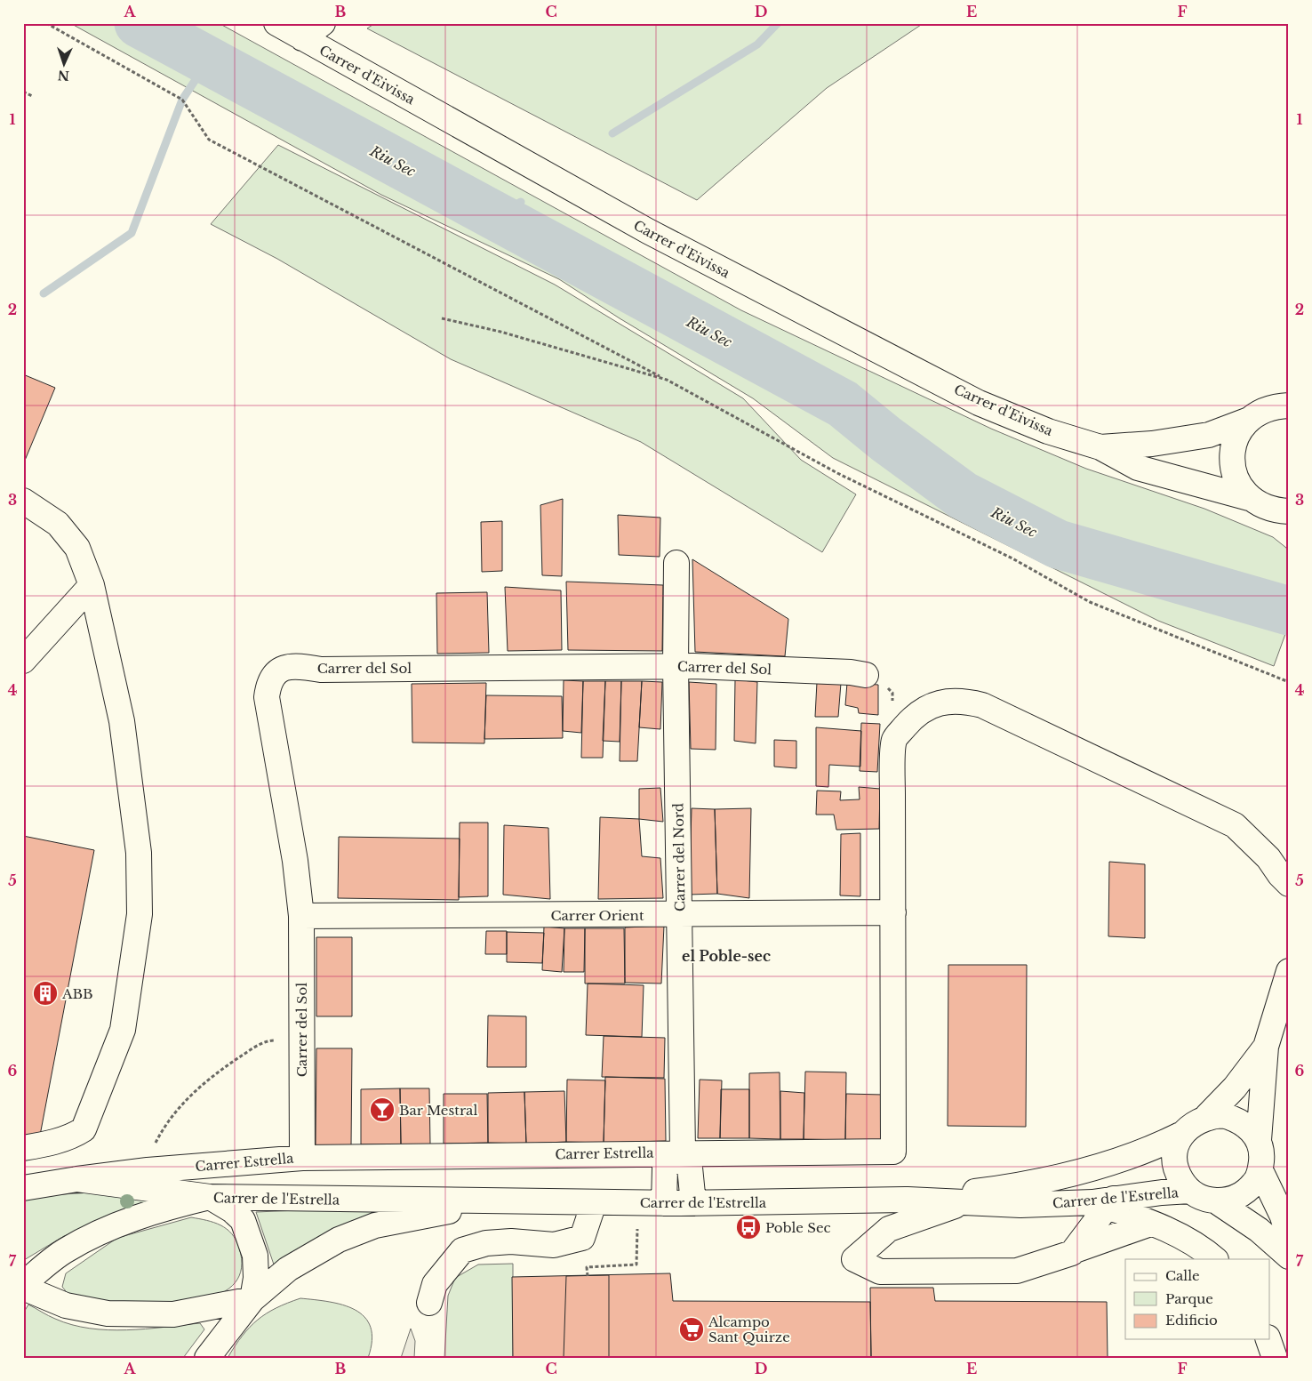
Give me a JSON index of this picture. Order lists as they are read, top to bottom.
{
  "streets": {
    "street": [
      "Carrer d'Eivissa",
      "Carrer del Sol",
      "Carrer del Nord",
      "Carrer Orient",
      "Carrer Estrella",
      "Carrer de l'Estrella"
    ]
  },
  "crossings": [
    ["Carrer del Sol", "Carrer del Nord"],
    ["Carrer del Sol", "Carrer Orient"],
    ["Carrer del Sol", "Carrer Estrella"],
    ["Carrer del Nord", "Carrer Orient"],
    ["Carrer del Nord", "Carrer Estrella"],
    ["Carrer del Nord", "Carrer de l'Estrella"],
    ["Carrer Orient", "Carrer Estrella"]
  ],
  "districts": ["el Poble-sec"],
  "water": ["Riu Sec"],
  "places": {
    "building": ["ABB"],
    "bar": ["Bar Mestral"],
    "bus stop": ["Poble Sec"],
    "supermarket": ["Alcampo Sant Quirze"]
  },
  "legend": ["Calle", "Parque", "Edificio"],
  "north": "bottom",
  "grid": {
    "columns": [
      "A",
      "B",
      "C",
      "D",
      "E",
      "F"
    ],
    "rows": [
      "1",
      "2",
      "3",
      "4",
      "5",
      "6",
      "7"
    ]
  }
}
